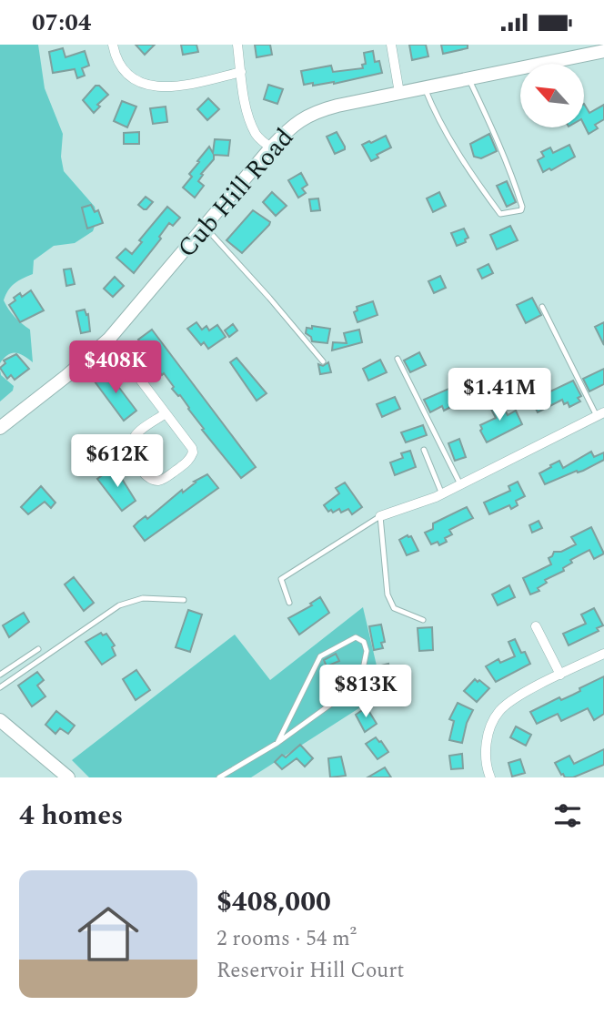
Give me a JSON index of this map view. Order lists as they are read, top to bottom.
{
  "streets": {
    "street": ["Cub Hill Road"]
  },
  "north": "top left",
  "page": {
    "status": "07:04",
    "price": [
      "$408K",
      "$1.41M",
      "$612K",
      "$813K"
    ],
    "heading": "4 homes",
    "list": [
      {
        "name": "$408,000",
        "note": "2 rooms · 54 m² · Reservoir Hill Court"
      }
    ]
  }
}
